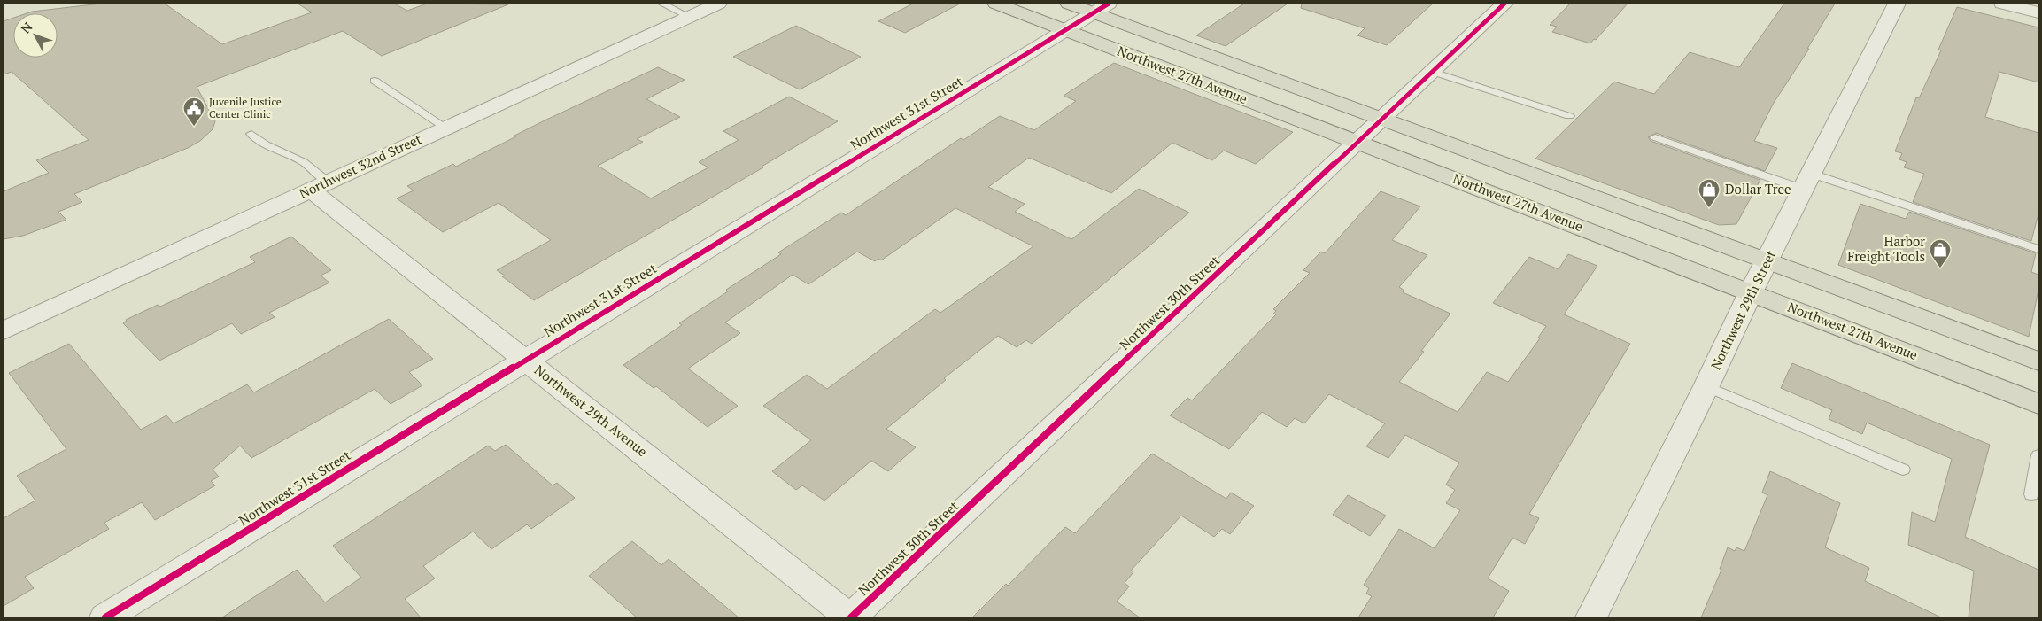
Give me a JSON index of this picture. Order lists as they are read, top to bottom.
{
  "streets": {
    "highway": ["Northwest 27th Avenue"],
    "street": [
      "Northwest 31st Street",
      "Northwest 32nd Street",
      "Northwest 30th Street",
      "Northwest 29th Street",
      "Northwest 29th Avenue"
    ]
  },
  "crossings": [
    ["Northwest 27th Avenue", "Northwest 31st Street"],
    ["Northwest 27th Avenue", "Northwest 30th Street"],
    ["Northwest 27th Avenue", "Northwest 29th Street"],
    ["Northwest 31st Street", "Northwest 29th Avenue"],
    ["Northwest 32nd Street", "Northwest 29th Avenue"],
    ["Northwest 30th Street", "Northwest 29th Avenue"]
  ],
  "places": {
    "public building": ["Juvenile Justice Center Clinic"],
    "shop": ["Dollar Tree", "Harbor Freight Tools"]
  },
  "north": "top left"
}
